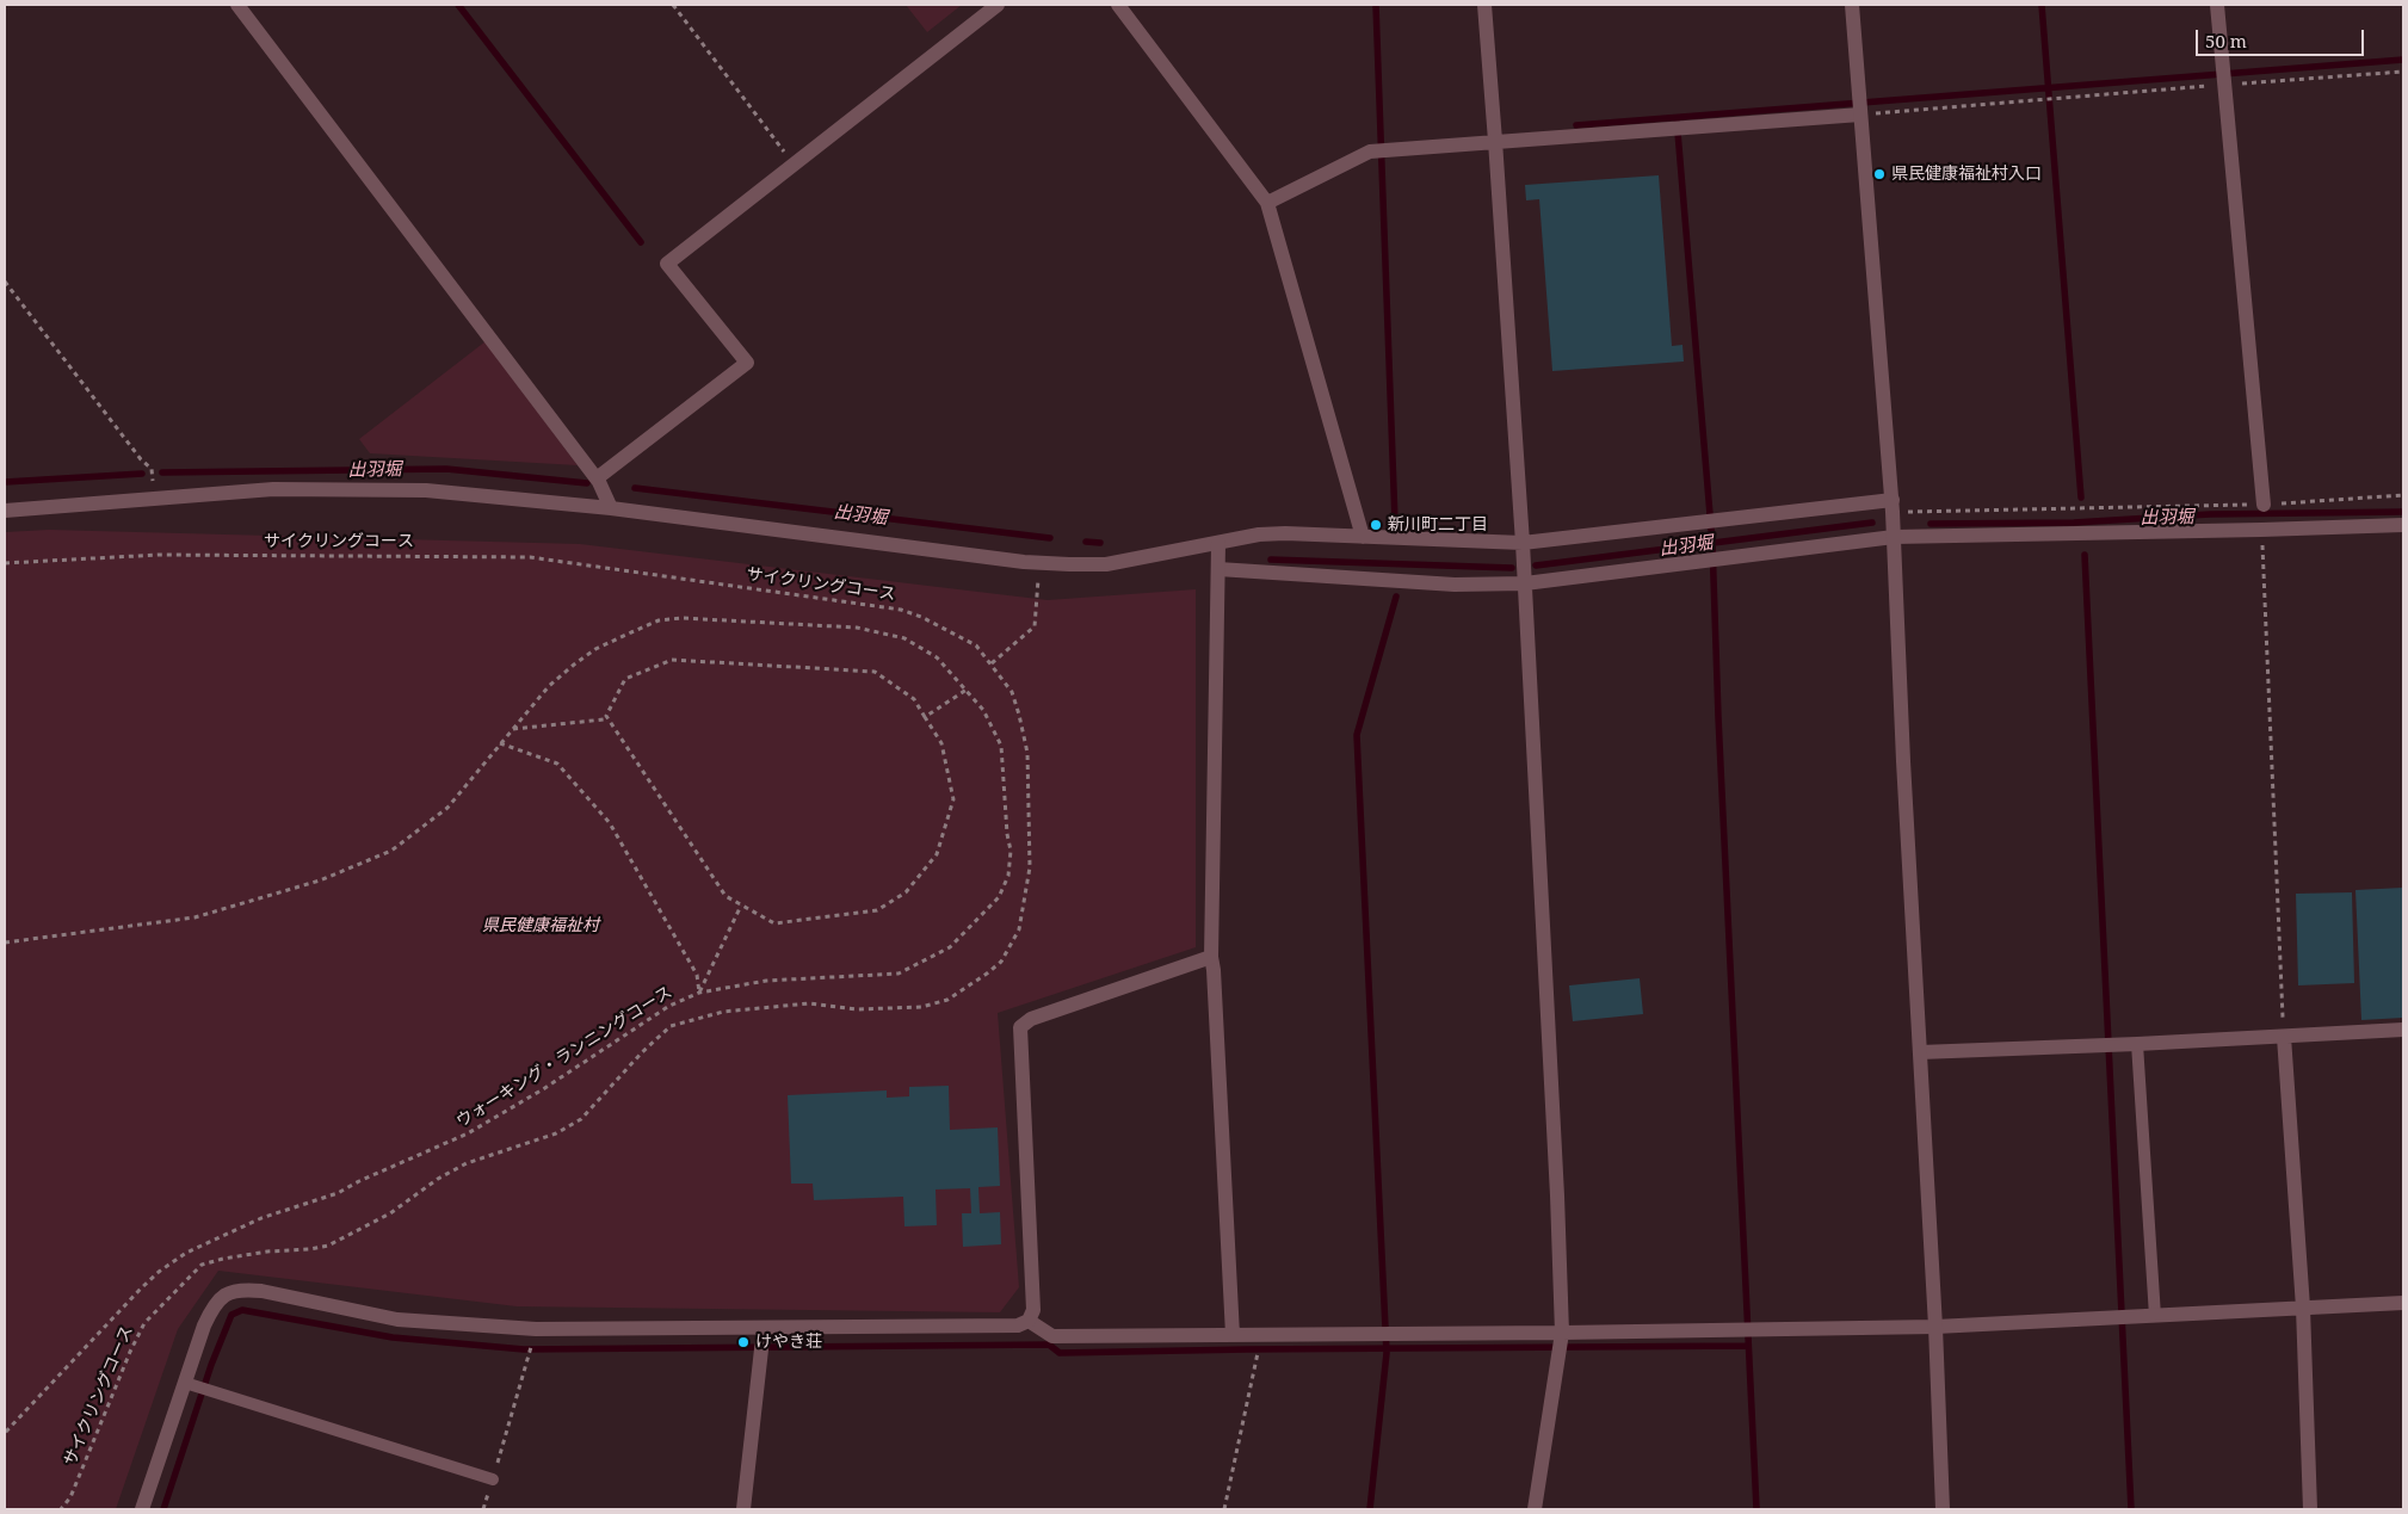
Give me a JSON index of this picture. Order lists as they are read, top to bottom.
{
  "streets": {
    "path": ["サイクリングコース", "ウォーキング・ランニングコース"]
  },
  "water": ["出羽堀"],
  "parks": ["県民健康福祉村"],
  "places": ["県民健康福祉村入口", "新川町二丁目", "けやき荘"],
  "scale_bar": "50 m"
}
